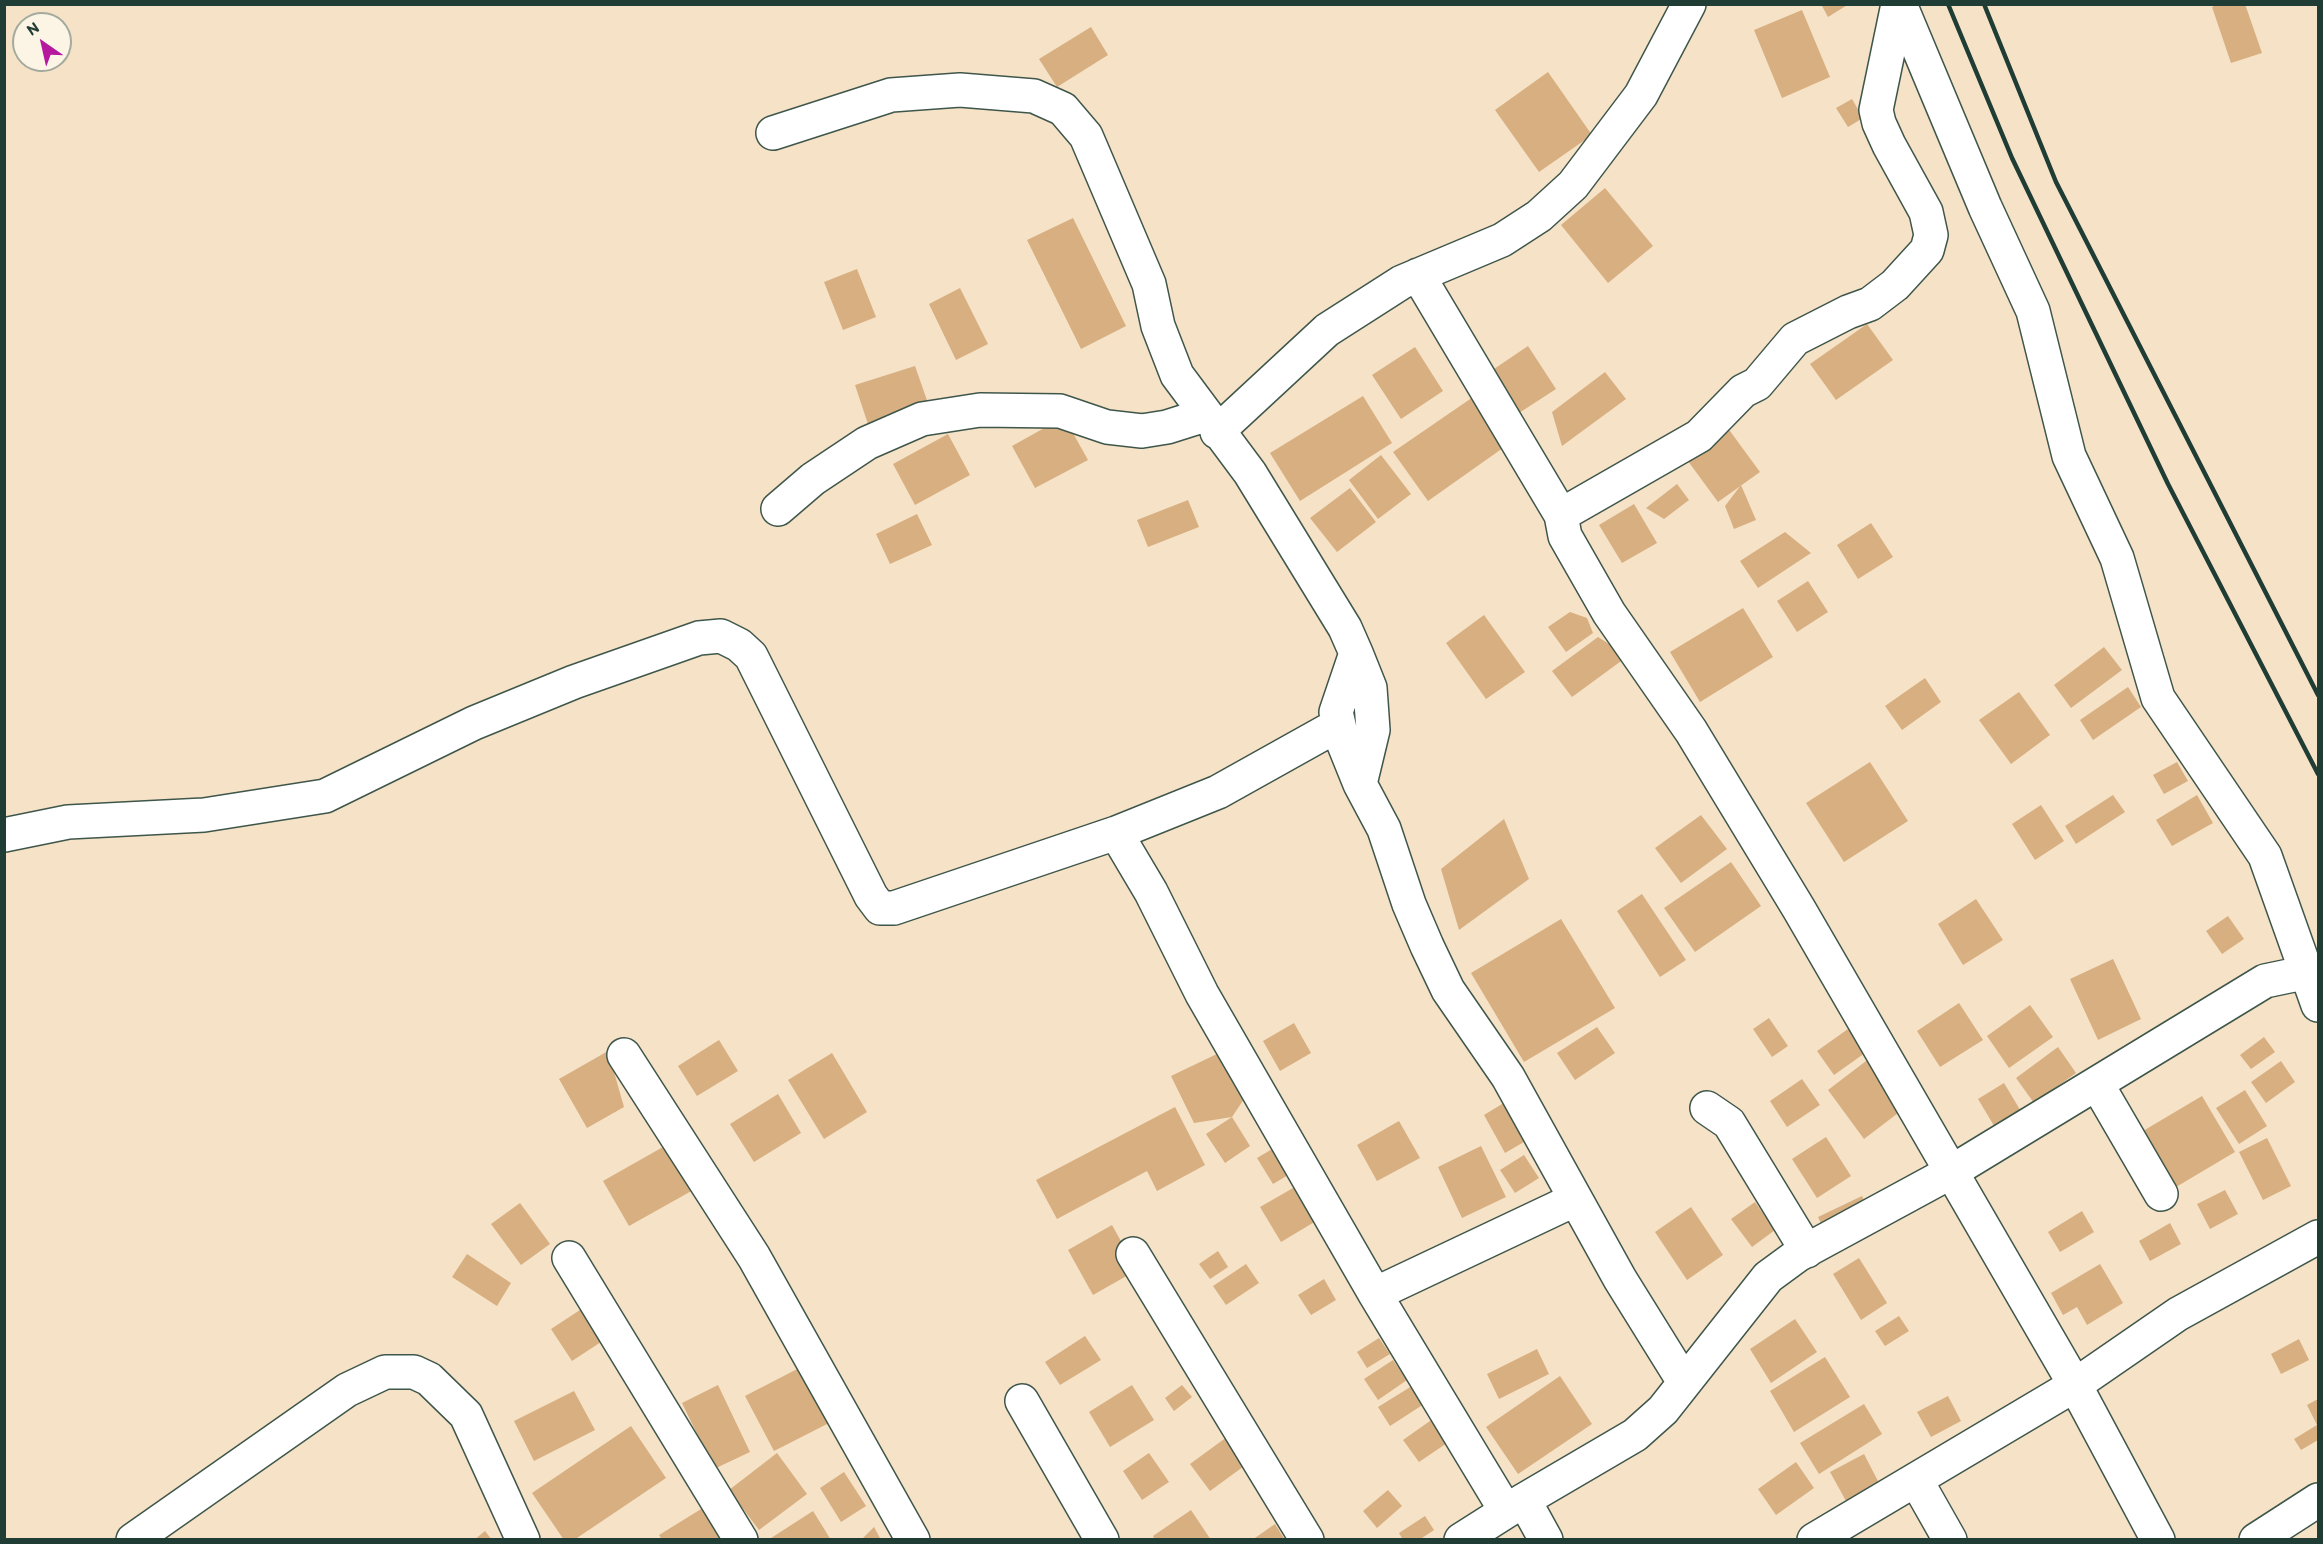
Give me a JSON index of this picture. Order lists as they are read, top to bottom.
{
  "north": "top left"
}
